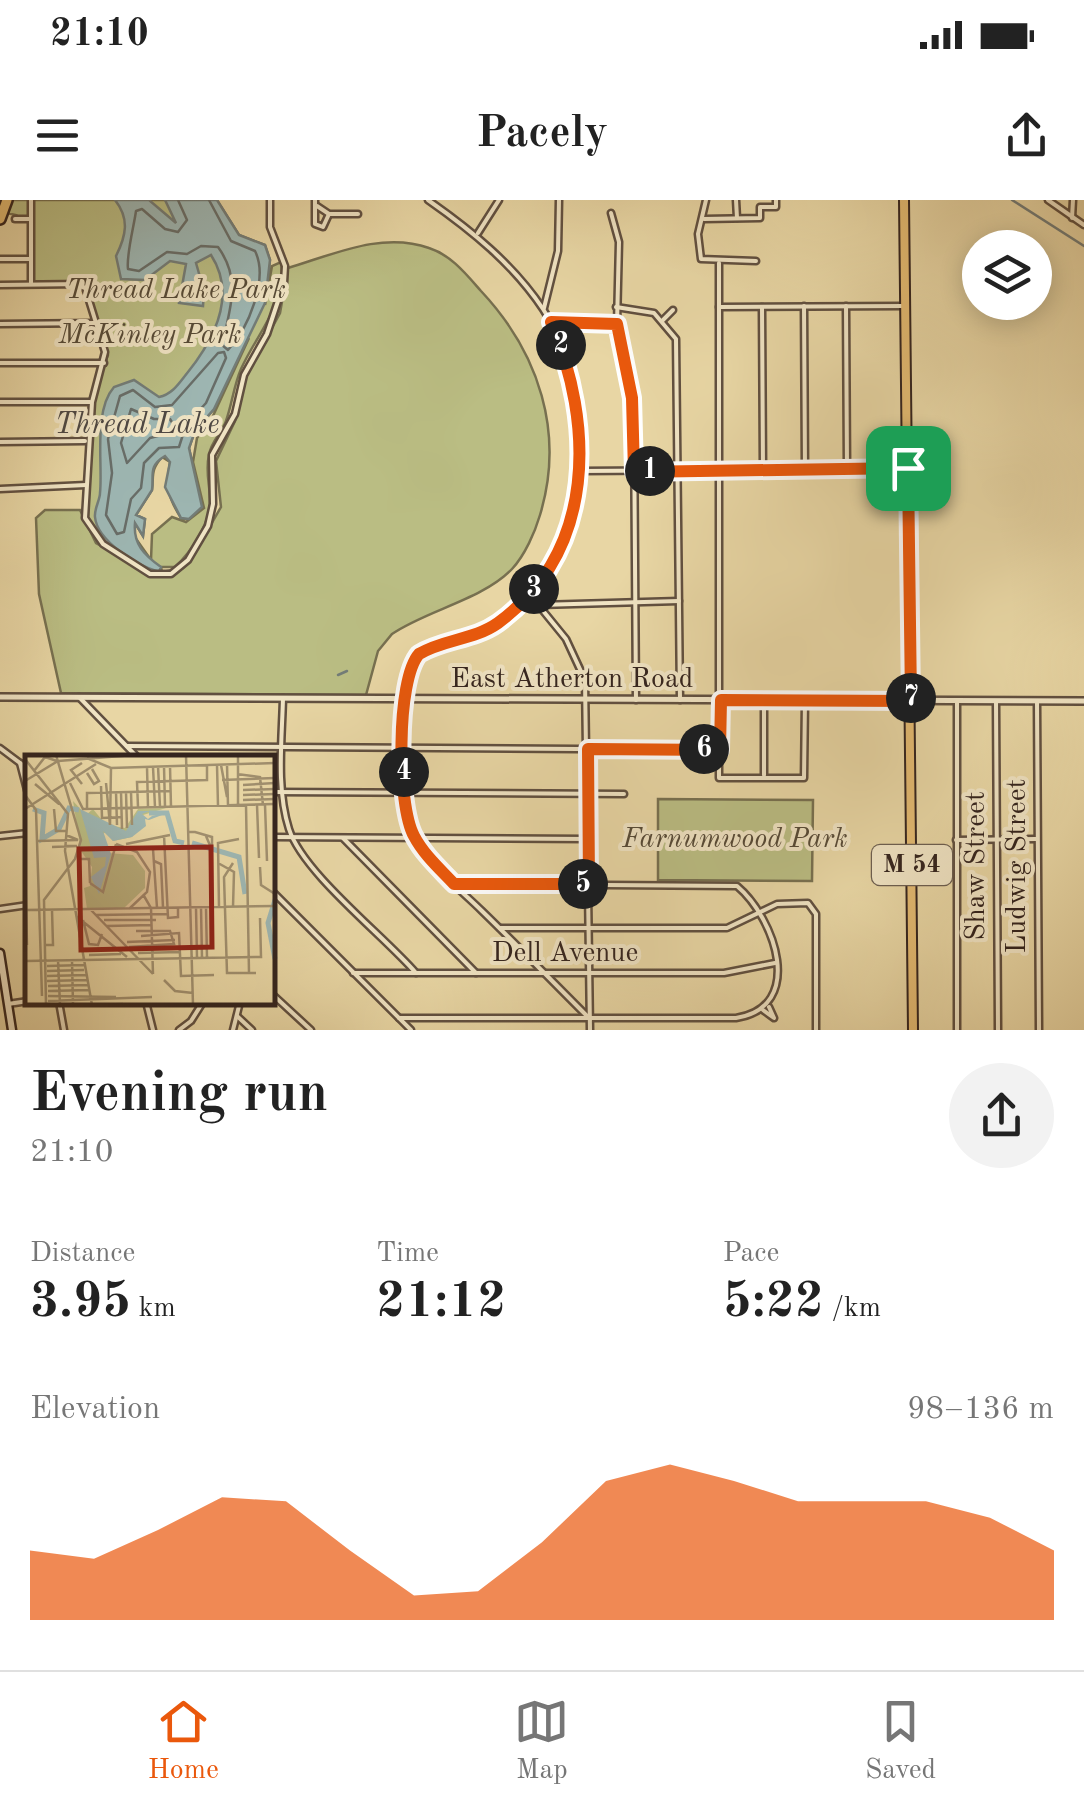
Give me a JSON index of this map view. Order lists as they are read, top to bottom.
{
  "streets": {
    "main road": ["M 54"],
    "street": [
      "East Atherton Road",
      "Shaw Street",
      "Ludwig Street",
      "Dell Avenue"
    ]
  },
  "crossings": [
    ["East Atherton Road", "M 54"],
    ["East Atherton Road", "Shaw Street"],
    ["East Atherton Road", "Ludwig Street"]
  ],
  "water": ["Thread Lake"],
  "parks": ["Thread Lake Park", "McKinley Park", "Farnumwood Park"],
  "page": {
    "status": "21:10",
    "header": "Pacely",
    "pins": [
      "2",
      "1",
      "3",
      "7",
      "6",
      "4",
      "5"
    ],
    "heading": ["Evening run", "21:10"],
    "stats": [
      ["Distance", "3.95 km"],
      ["Time", "21:12"],
      ["Pace", "5:22 /km"]
    ],
    "chart": ["Elevation", "98–136 m"],
    "tabs": ["Home", "Map", "Saved"]
  }
}
